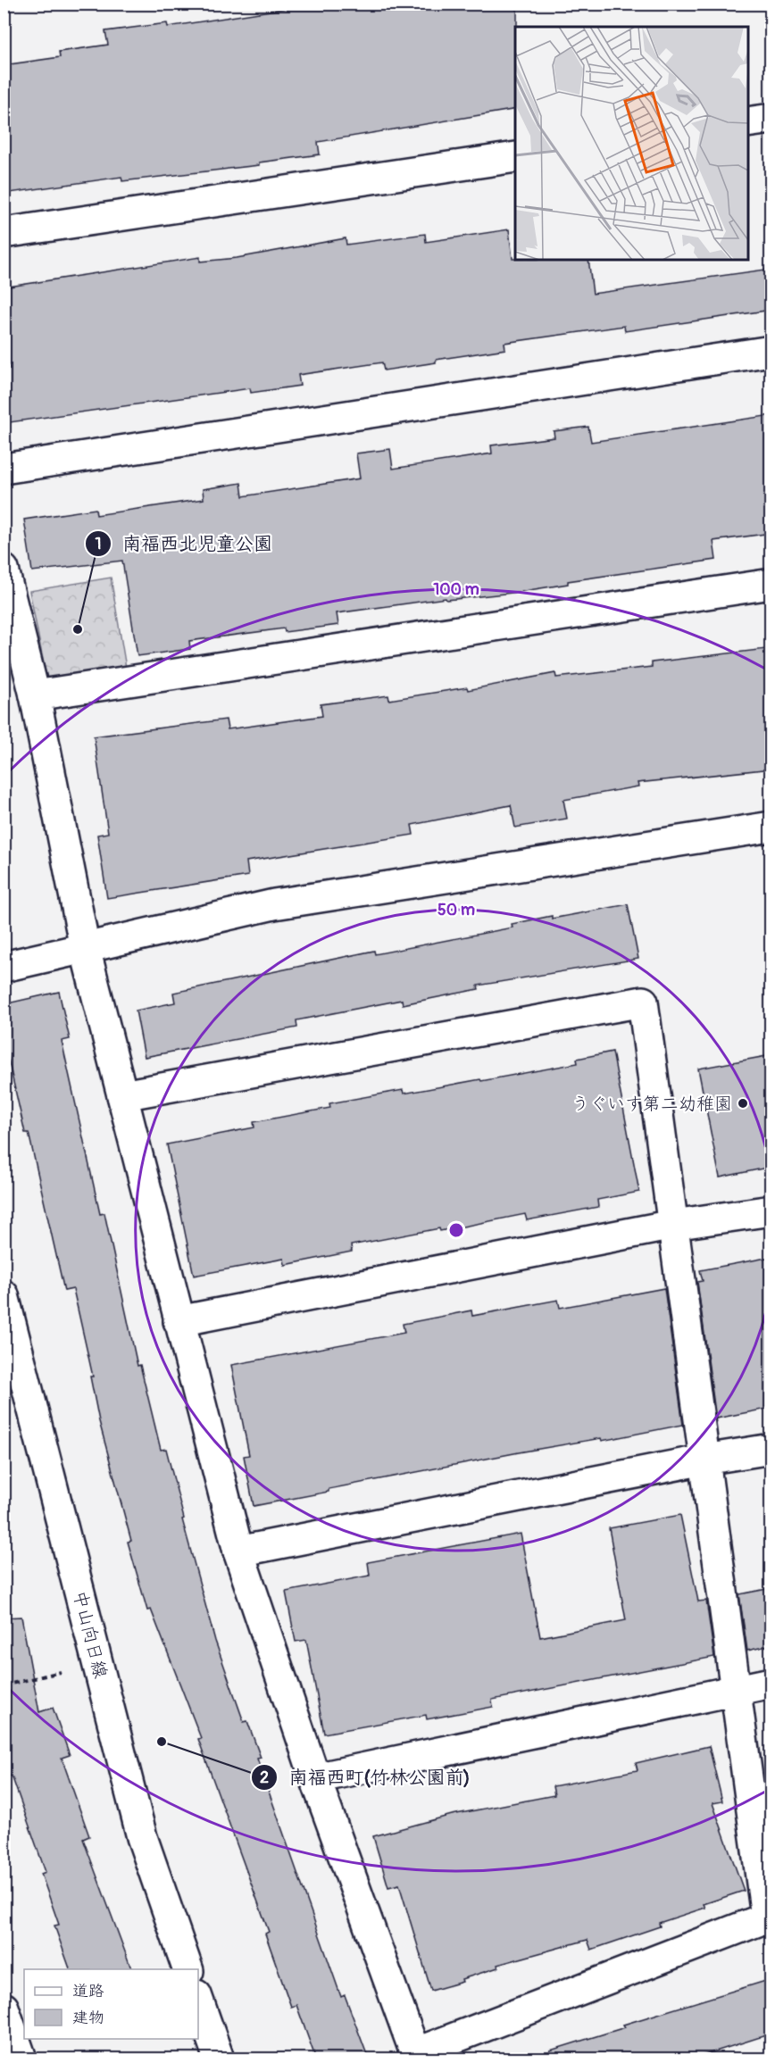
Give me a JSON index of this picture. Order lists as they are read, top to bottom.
{
  "streets": {
    "street": ["中山向日線"]
  },
  "places": ["南福西北児童公園", "うぐいす第二幼稚園", "南福西町(竹林公園前)"],
  "legend": ["道路", "建物"],
  "rings": ["100 m", "50 m"]
}
